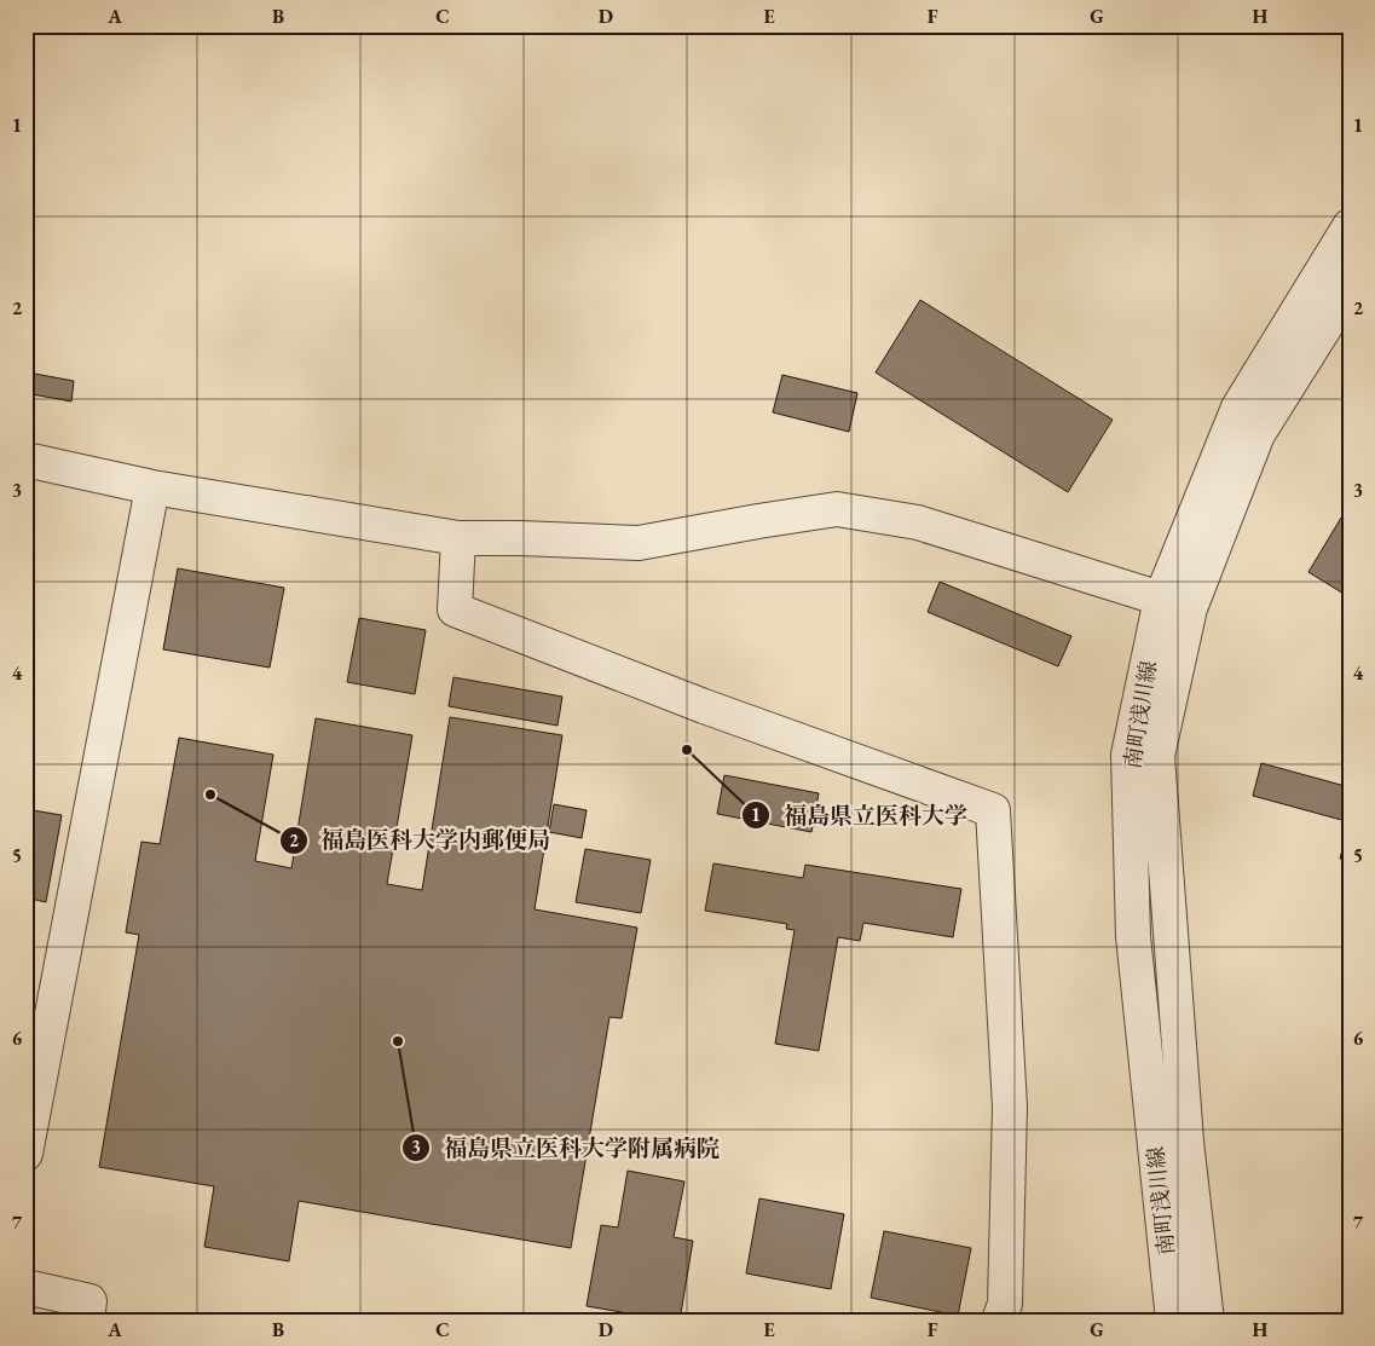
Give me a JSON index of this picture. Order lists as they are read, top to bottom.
{
  "streets": {
    "street": ["南町浅川線"]
  },
  "places": ["福島県立医科大学", "福島医科大学内郵便局", "福島県立医科大学附属病院"],
  "grid": {
    "columns": [
      "A",
      "B",
      "C",
      "D",
      "E",
      "F",
      "G",
      "H"
    ],
    "rows": [
      "1",
      "2",
      "3",
      "4",
      "5",
      "6",
      "7"
    ]
  }
}
